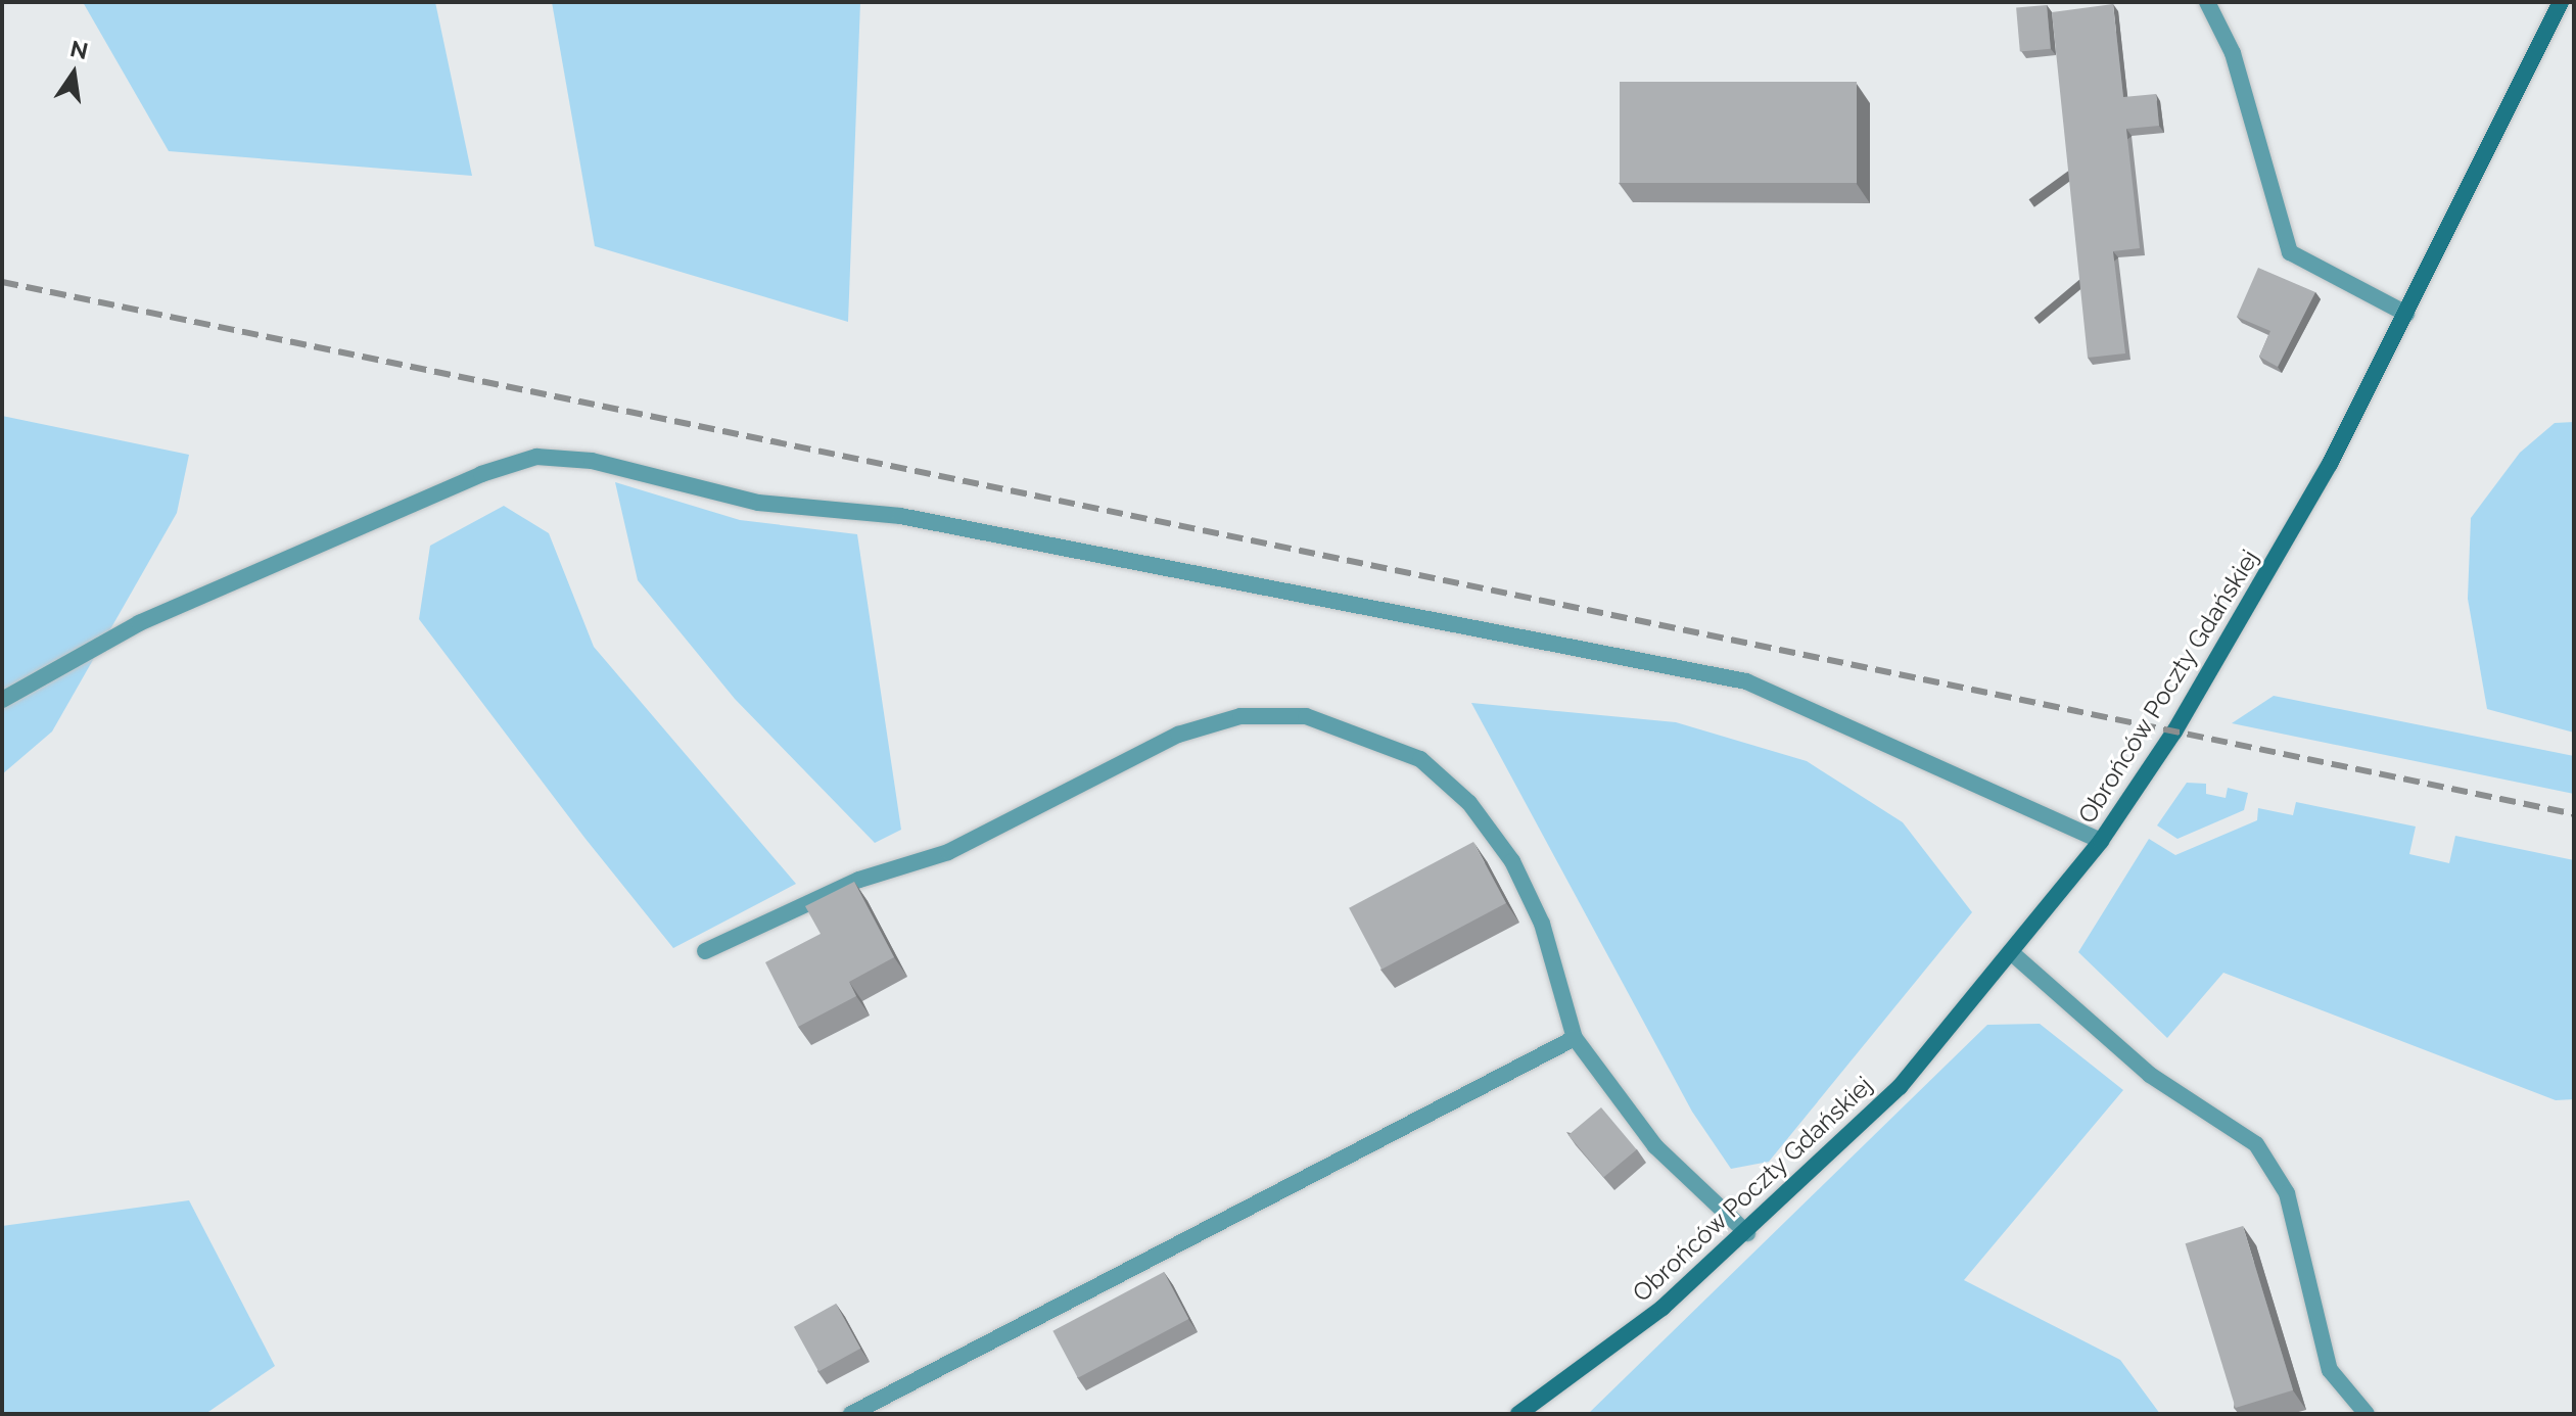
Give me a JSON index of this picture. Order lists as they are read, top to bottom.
{
  "streets": {
    "main road": ["Obrońców Poczty Gdańskiej"]
  },
  "north": "top"
}
